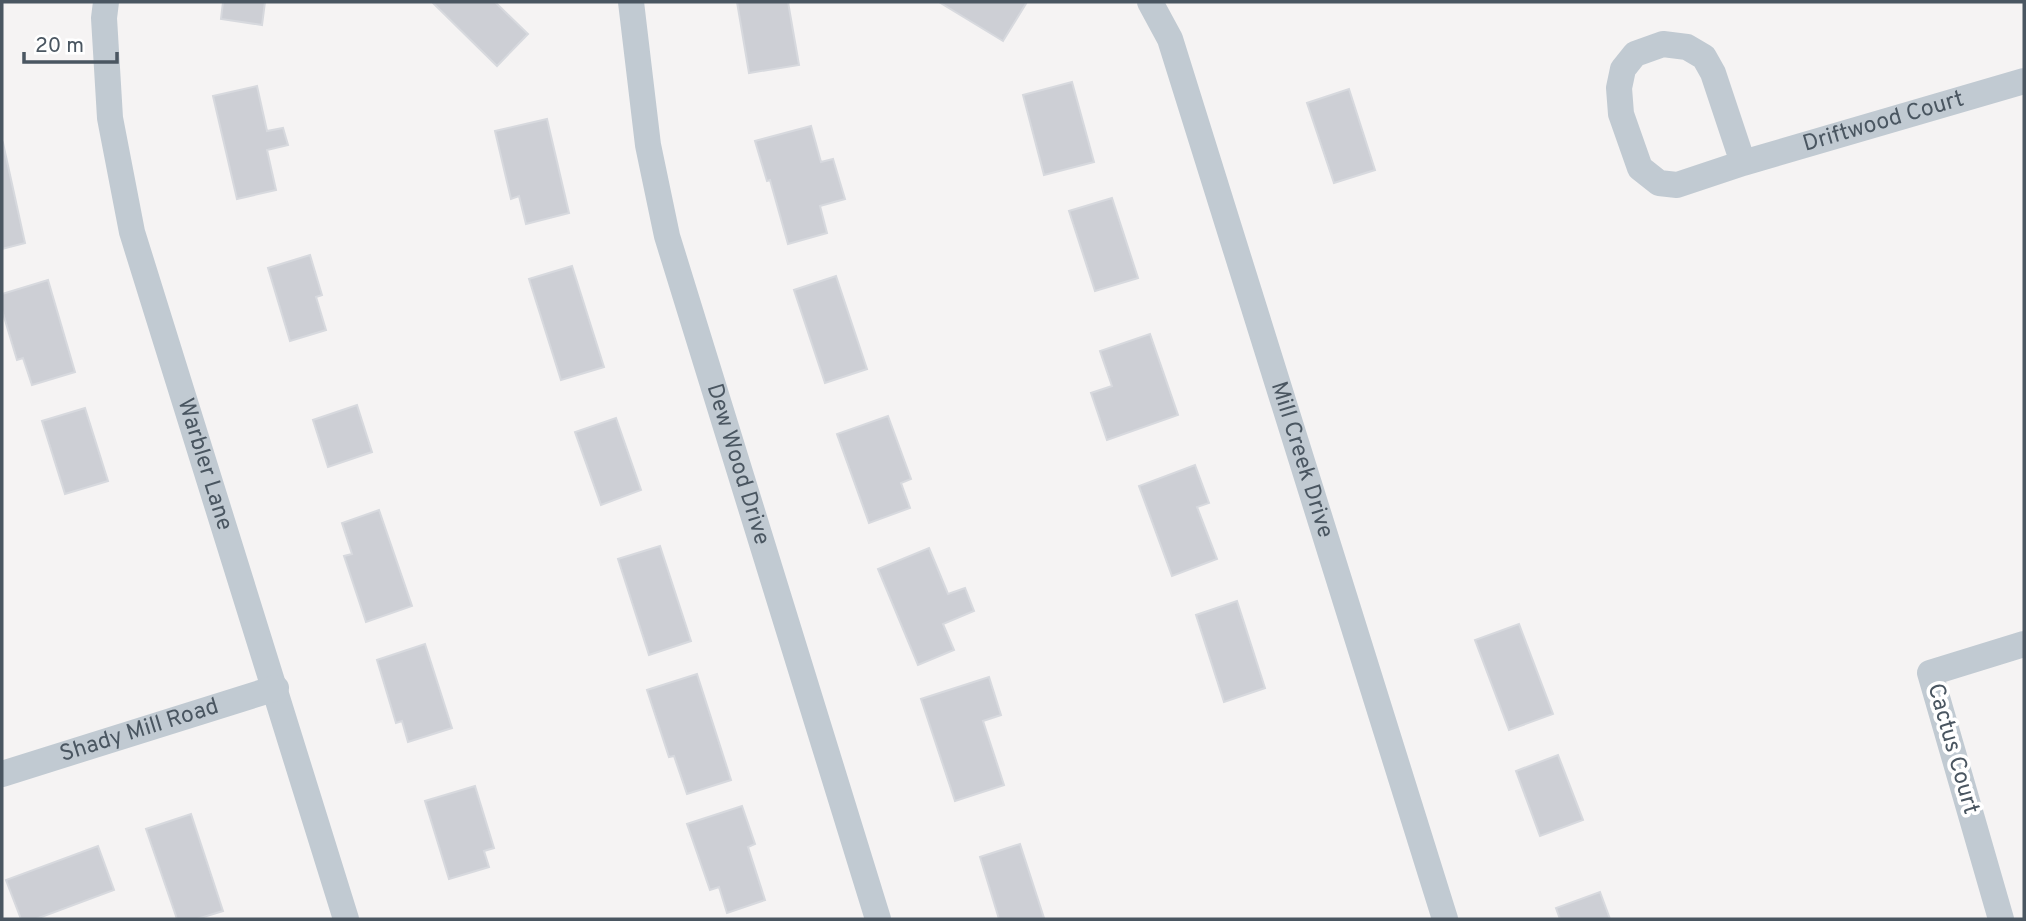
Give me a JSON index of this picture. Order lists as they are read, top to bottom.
{
  "streets": {
    "street": [
      "Driftwood Court",
      "Mill Creek Drive",
      "Warbler Lane",
      "Dew Wood Drive",
      "Shady Mill Road",
      "Cactus Court"
    ]
  },
  "crossings": [
    ["Warbler Lane", "Shady Mill Road"]
  ],
  "scale_bar": "20 m"
}
